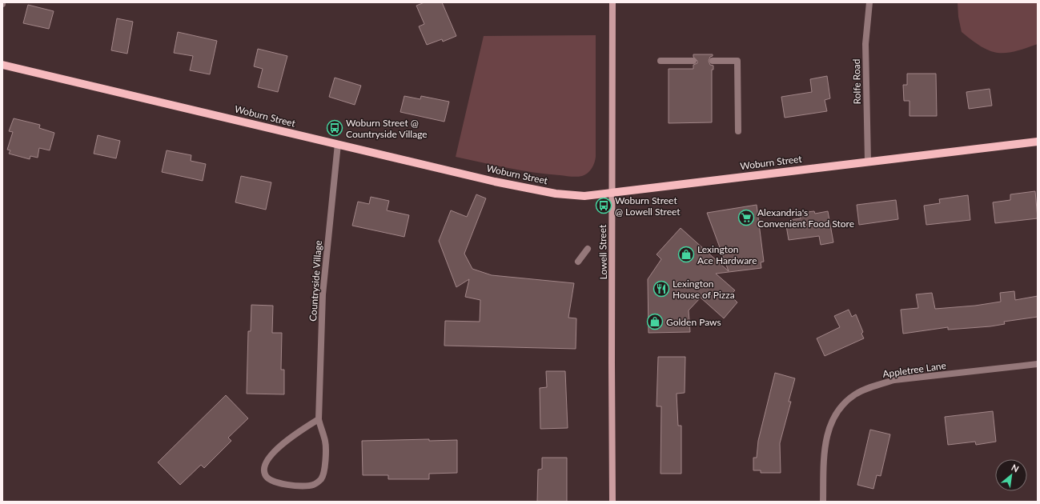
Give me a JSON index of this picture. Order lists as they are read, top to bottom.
{
  "streets": {
    "main road": ["Woburn Street", "Lowell Street"],
    "street": ["Rolfe Road", "Countryside Village", "Appletree Lane"]
  },
  "crossings": [
    ["Rolfe Road", "Woburn Street"],
    ["Woburn Street", "Lowell Street"],
    ["Woburn Street", "Countryside Village"]
  ],
  "places": {
    "bus stop": ["Woburn Street @ Countryside Village", "Woburn Street @ Lowell Street"],
    "supermarket": ["Alexandria's Convenient Food Store"],
    "shop": ["Lexington Ace Hardware", "Golden Paws"],
    "restaurant": ["Lexington House of Pizza"]
  },
  "north": "top right"
}
